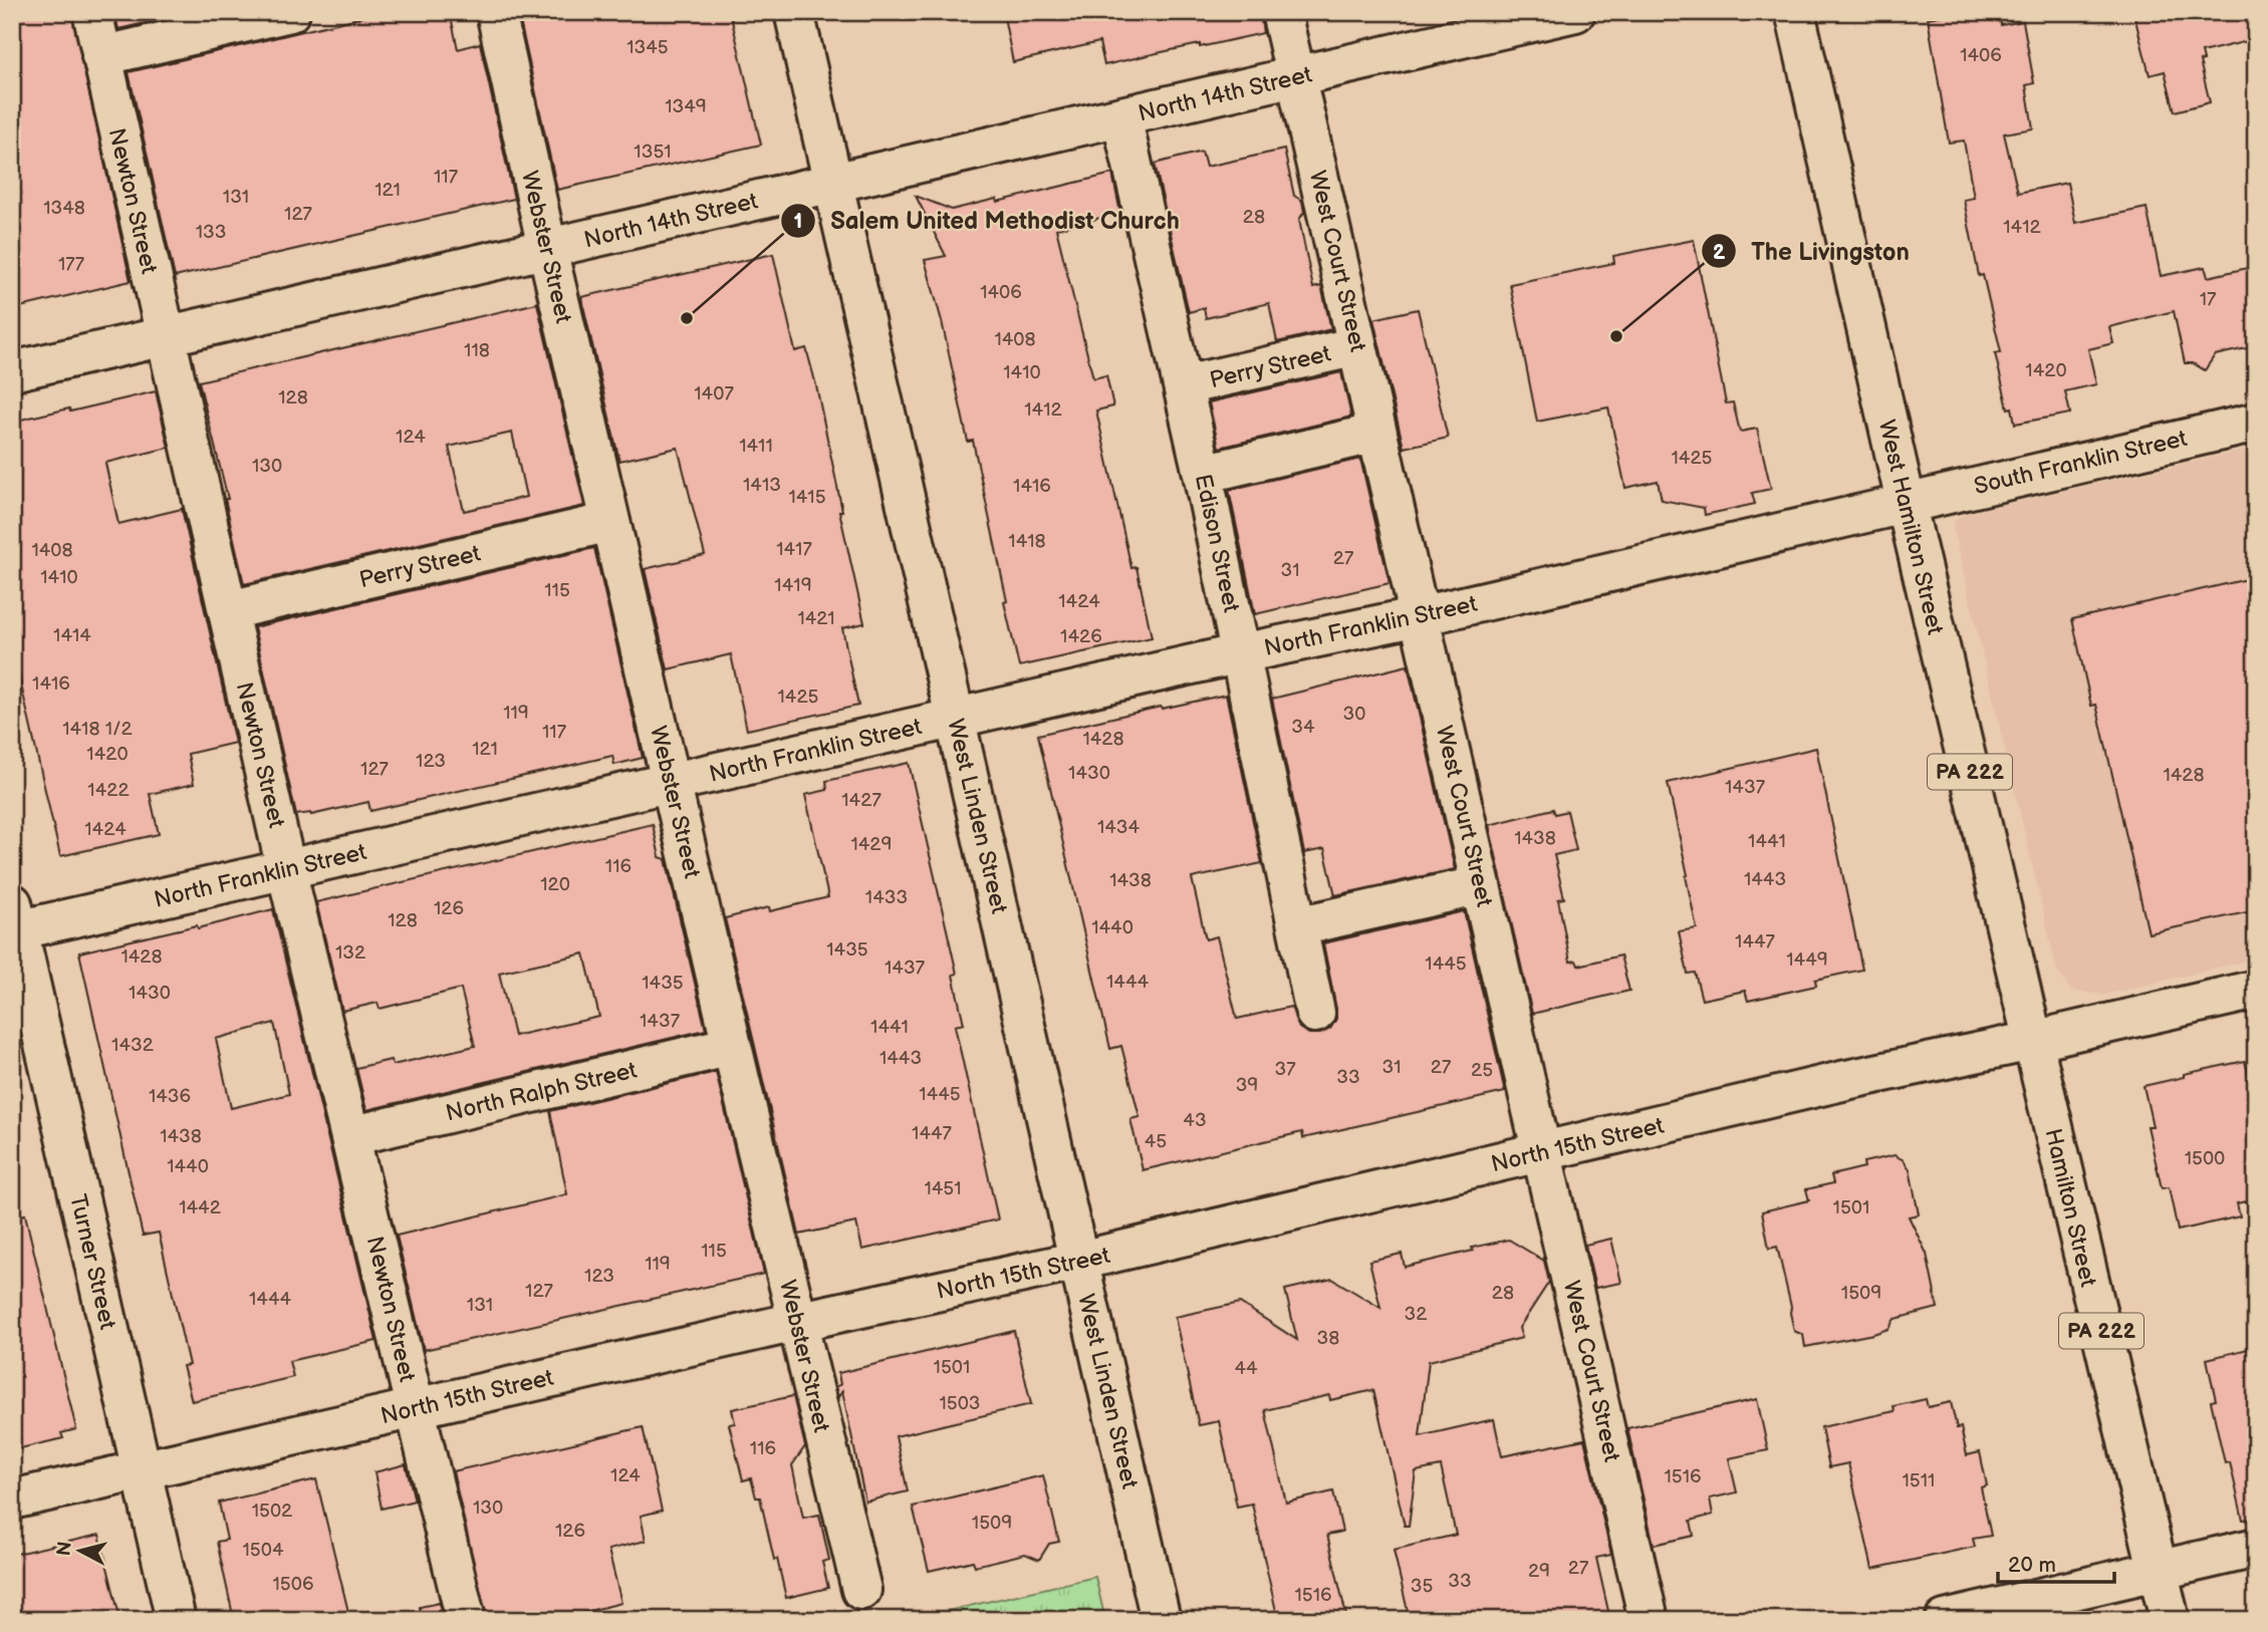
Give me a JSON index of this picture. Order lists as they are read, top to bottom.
{
  "streets": {
    "street": [
      "North 14th Street",
      "Newton Street",
      "Webster Street",
      "West Court Street",
      "Perry Street",
      "South Franklin Street",
      "West Hamilton Street",
      "Edison Street",
      "North Franklin Street",
      "PA 222",
      "West Linden Street",
      "North Ralph Street",
      "North 15th Street",
      "Hamilton Street",
      "Turner Street"
    ]
  },
  "crossings": [
    ["North 14th Street", "Newton Street"],
    ["North 14th Street", "Webster Street"],
    ["North 14th Street", "West Court Street"],
    ["North 14th Street", "Edison Street"],
    ["North 14th Street", "West Linden Street"],
    ["Newton Street", "Perry Street"],
    ["Newton Street", "North Franklin Street"],
    ["Newton Street", "North Ralph Street"],
    ["Newton Street", "North 15th Street"],
    ["Webster Street", "Perry Street"],
    ["Webster Street", "North Franklin Street"],
    ["Webster Street", "North Ralph Street"],
    ["Webster Street", "North 15th Street"],
    ["West Court Street", "Perry Street"],
    ["West Court Street", "North Franklin Street"],
    ["West Court Street", "North 15th Street"],
    ["Perry Street", "Edison Street"],
    ["South Franklin Street", "West Hamilton Street"],
    ["South Franklin Street", "North Franklin Street"],
    ["West Hamilton Street", "North Franklin Street"],
    ["West Hamilton Street", "North 15th Street"],
    ["West Hamilton Street", "Hamilton Street"],
    ["Edison Street", "North Franklin Street"],
    ["North Franklin Street", "West Linden Street"],
    ["North Franklin Street", "Turner Street"],
    ["West Linden Street", "North 15th Street"],
    ["North 15th Street", "Hamilton Street"],
    ["North 15th Street", "Turner Street"]
  ],
  "places": ["Salem United Methodist Church", "The Livingston"],
  "house_numbers": [
    "1345",
    "1406",
    "1349",
    "1351",
    "117",
    "121",
    "131",
    "1348",
    "127",
    "28",
    "1412",
    "133",
    "177",
    "1406",
    "17",
    "1408",
    "118",
    "1420",
    "1410",
    "1407",
    "128",
    "1412",
    "124",
    "1411",
    "1425",
    "130",
    "1413",
    "1416",
    "1415",
    "1418",
    "1417",
    "1408",
    "27",
    "31",
    "1410",
    "1419",
    "115",
    "1424",
    "1421",
    "1414",
    "1426",
    "1416",
    "1425",
    "119",
    "30",
    "34",
    "1418 1/2",
    "117",
    "1428",
    "121",
    "1420",
    "123",
    "127",
    "1430",
    "1428",
    "1437",
    "1422",
    "1427",
    "1434",
    "1424",
    "1438",
    "1441",
    "1429",
    "116",
    "1443",
    "1438",
    "120",
    "1433",
    "126",
    "128",
    "1440",
    "1447",
    "1435",
    "132",
    "1428",
    "1449",
    "1445",
    "1437",
    "1444",
    "1435",
    "1430",
    "1437",
    "1441",
    "1432",
    "1443",
    "31",
    "27",
    "37",
    "25",
    "33",
    "39",
    "1445",
    "1436",
    "43",
    "1447",
    "1438",
    "45",
    "1500",
    "1440",
    "1451",
    "1442",
    "1501",
    "115",
    "119",
    "123",
    "127",
    "28",
    "1509",
    "1444",
    "131",
    "32",
    "38",
    "1501",
    "44",
    "1503",
    "116",
    "124",
    "1516",
    "1511",
    "130",
    "1502",
    "1509",
    "126",
    "1504",
    "27",
    "29",
    "33",
    "1506",
    "35",
    "1516"
  ],
  "scale_bar": "20 m",
  "north": "left"
}
